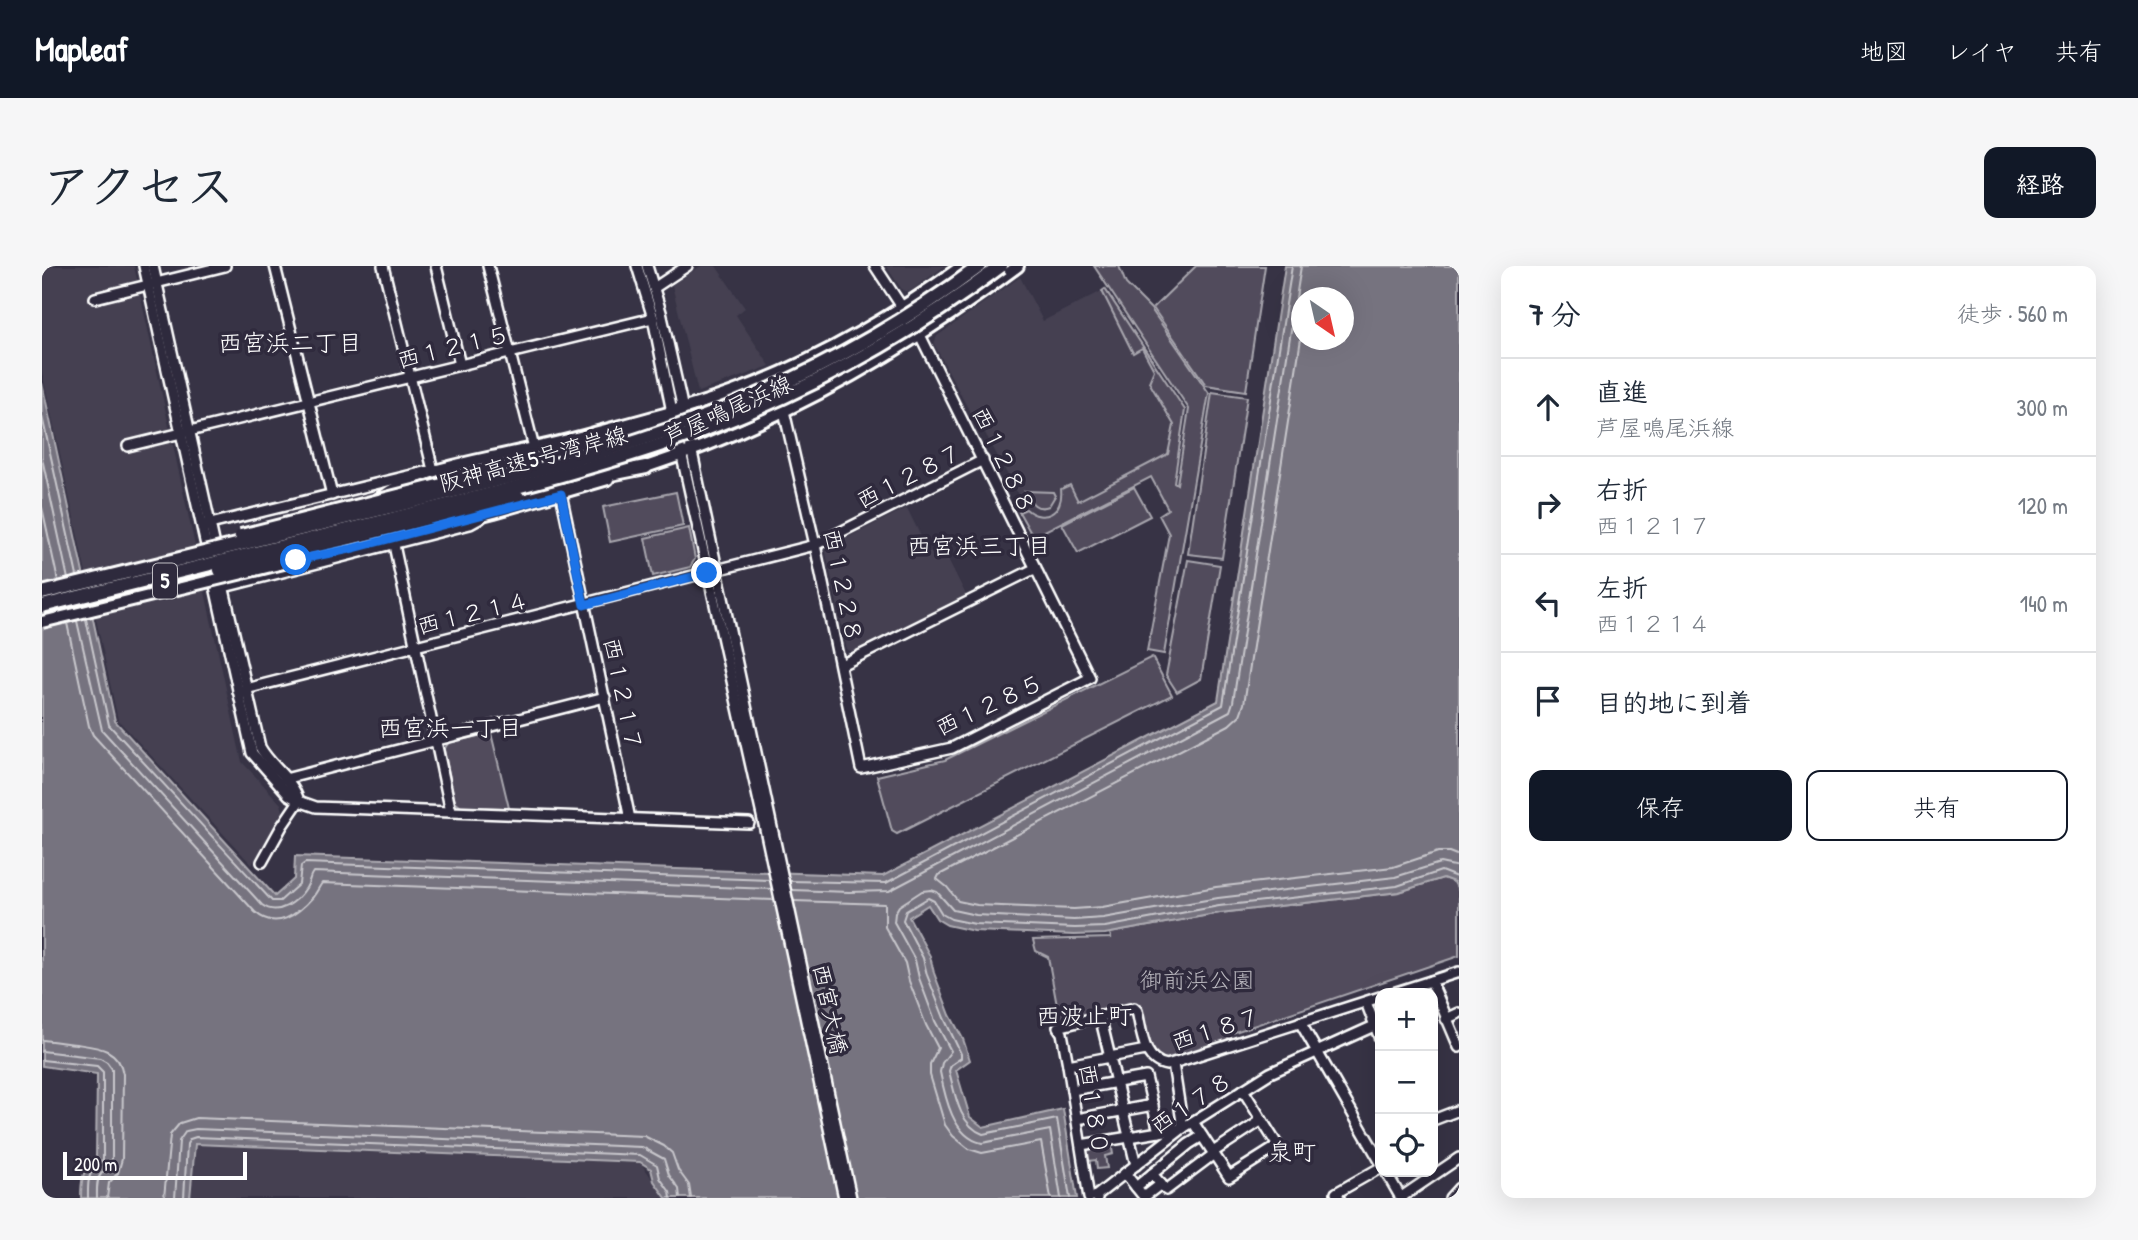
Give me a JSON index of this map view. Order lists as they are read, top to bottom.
{
  "streets": {
    "highway": ["阪神高速5号湾岸線", "5"],
    "main road": ["芦屋鳴尾浜線"],
    "street": [
      "西１２１５",
      "西１２８８",
      "西１２８７",
      "西１２２８",
      "西１２１４",
      "西１２１７",
      "西１２８５",
      "西宮大橋",
      "西１８７",
      "西１７８",
      "西１８０"
    ]
  },
  "crossings": [
    ["芦屋鳴尾浜線", "西１２８８"],
    ["芦屋鳴尾浜線", "5"],
    ["芦屋鳴尾浜線", "西１２２８"],
    ["芦屋鳴尾浜線", "西１２１７"],
    ["阪神高速5号湾岸線", "5"],
    ["西１２８８", "西１２８７"],
    ["西１２８８", "西１２８５"],
    ["西１２８７", "西１２２８"],
    ["西１２８７", "西１２１４"],
    ["西１２２８", "西１２８５"],
    ["西１２１４", "西１２１７"],
    ["西１８７", "西１８０"],
    ["西１７８", "西１８０"]
  ],
  "districts": [
    "西宮浜二丁目",
    "西宮浜三丁目",
    "西宮浜一丁目",
    "西波止町",
    "泉町"
  ],
  "parks": ["御前浜公園"],
  "scale_bar": "200 m",
  "north": "bottom right",
  "page": {
    "header": "Mapleaf",
    "nav": ["地図", "レイヤ", "共有"],
    "title": "アクセス",
    "buttons": [
      "経路",
      ["保存", "共有"]
    ],
    "heading": ["7 分", "徒歩 · 560 m"],
    "list": [
      ["直進", "芦屋鳴尾浜線", "300 m"],
      ["右折", "西１２１７", "120 m"],
      ["左折", "西１２１４", "140 m"],
      "目的地に到着"
    ],
    "map_buttons": ["+", "−"],
    "scale": "200 m"
  }
}
